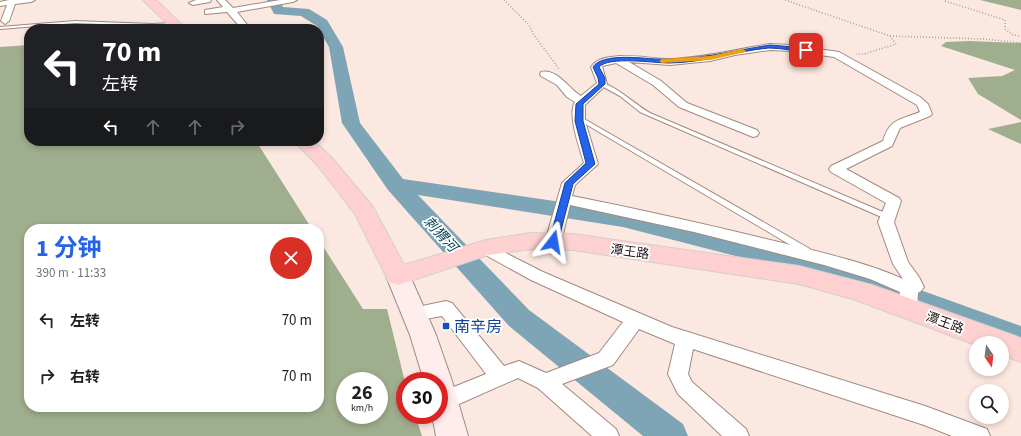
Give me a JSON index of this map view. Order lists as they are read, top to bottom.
{
  "streets": {
    "highway": ["潭王路"]
  },
  "water": ["刺猬河"],
  "places": {
    "transit": ["南辛房"]
  },
  "north": "bottom",
  "page": {
    "turn": ["70 m", "左转"],
    "heading": ["1 分钟", "390 m · 11:33"],
    "list": [
      {
        "name": "左转",
        "value": "70 m"
      },
      {
        "name": "右转",
        "value": "70 m"
      }
    ],
    "speed": "26 km/h",
    "limit": "30"
  }
}
